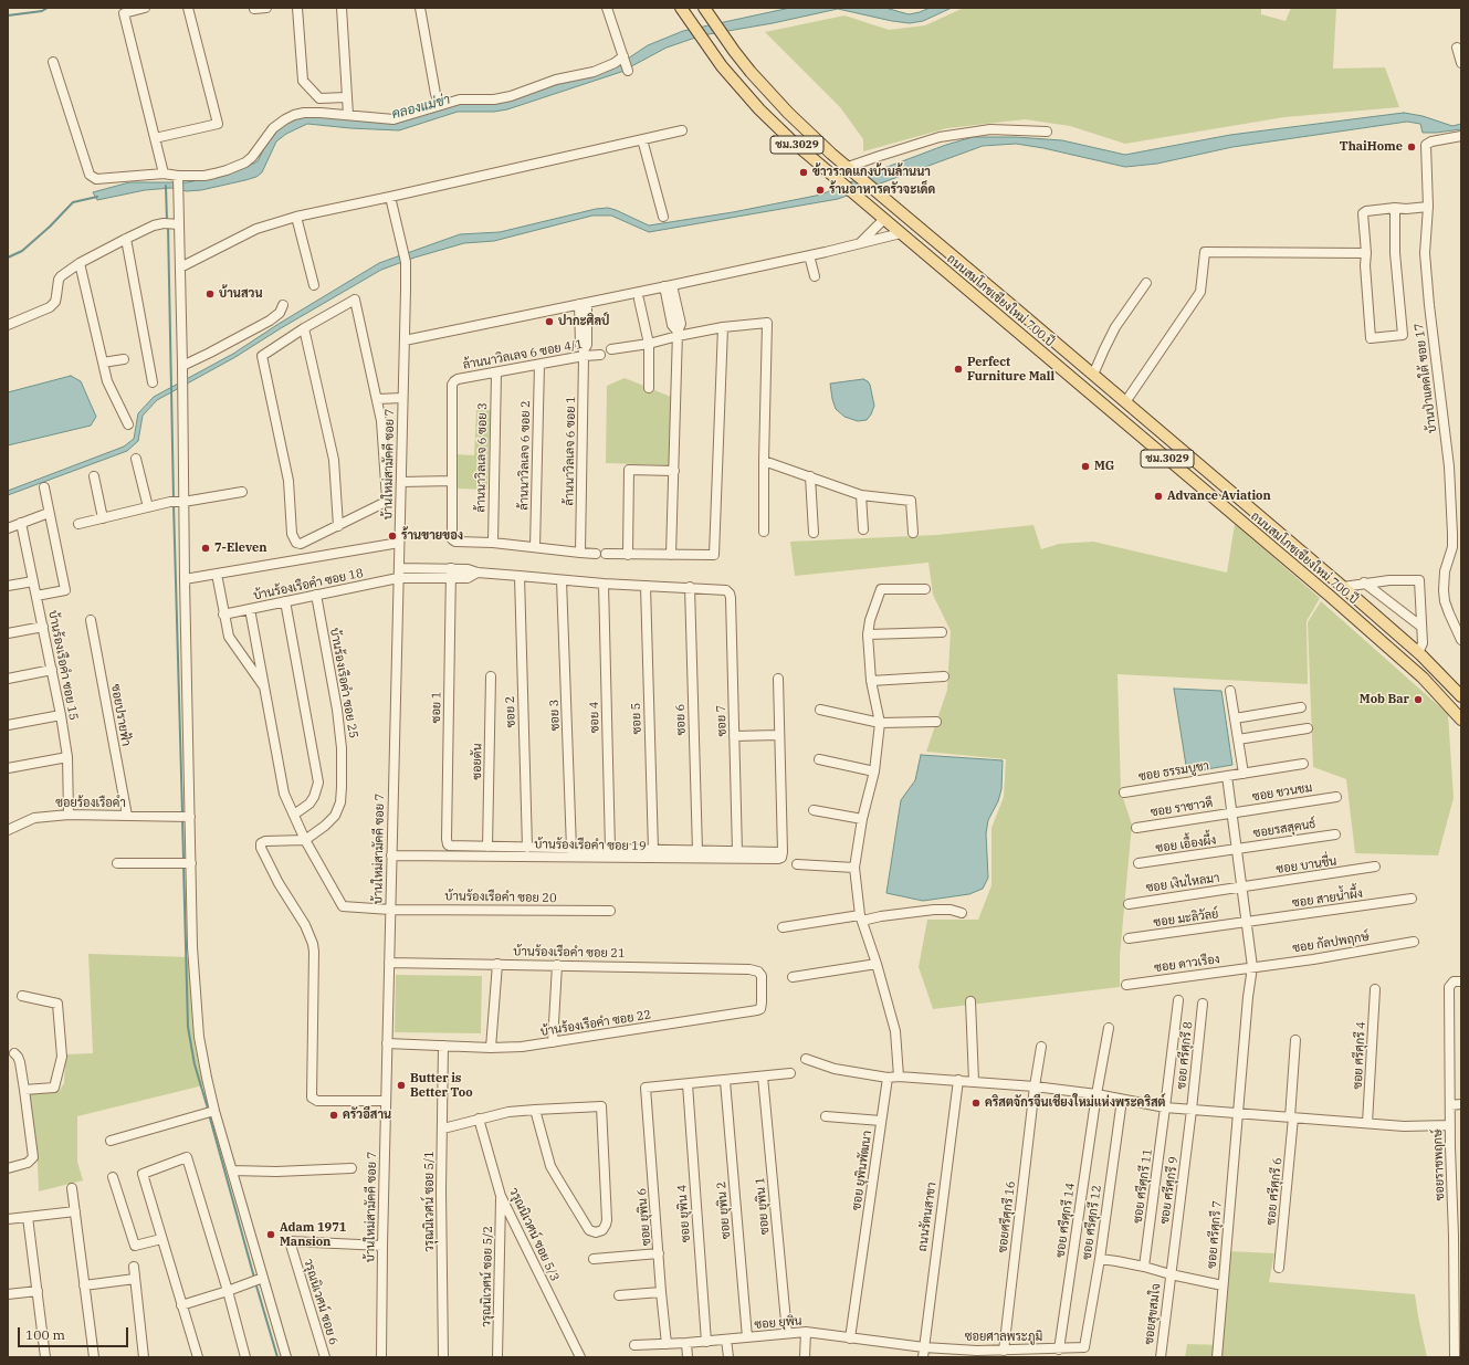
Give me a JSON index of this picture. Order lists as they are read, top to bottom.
{
  "streets": {
    "main road": ["ชม.3029", "ถนนสมโภชเชียงใหม่ 700 ปี"],
    "street": [
      "ล้านนาวิลเลจ 6 ซอย 4/1",
      "บ้านป่าแดดใต้ ซอย 17",
      "ล้านนาวิลเลจ 6 ซอย 1",
      "ล้านนาวิลเลจ 6 ซอย 2",
      "ล้านนาวิลเลจ 6 ซอย 3",
      "บ้านใหม่สามัคคี ซอย 7",
      "บ้านร้องเรือคำ ซอย 18",
      "บ้านร้องเรือคำ ซอย 15",
      "บ้านร้องเรือคำ ซอย 25",
      "ซอย 1",
      "ซอย 2",
      "ซอยปรายฟ้า",
      "ซอย 3",
      "ซอย 4",
      "ซอย 5",
      "ซอย 6",
      "ซอย 7",
      "ซอยตัน",
      "ซอย ธรรมบูชา",
      "ซอย ชวนชม",
      "ซอยร้องเรือคำ",
      "ซอย ราชาวดี",
      "ซอยรสสุคนธ์",
      "ซอย เอื้องผึ้ง",
      "บ้านร้องเรือคำ ซอย 19",
      "ซอย บานชื่น",
      "ซอย เงินไหลมา",
      "บ้านร้องเรือคำ ซอย 20",
      "ซอย สายน้ำผึ้ง",
      "ซอย มะลิวัลย์",
      "ซอย กัลปพฤกษ์",
      "บ้านร้องเรือคำ ซอย 21",
      "ซอย ดาวเรือง",
      "บ้านร้องเรือคำ ซอย 22",
      "ซอย ศรีศุกรี 8",
      "ซอย ศรีศุกรี 4",
      "ซอยราชพฤกษ์",
      "ซอย ยุพินพัฒนา",
      "ซอย ศรีศุกรี 11",
      "ซอย ศรีศุกรี 9",
      "ซอย ศรีศุกรี 6",
      "วรุณนิเวศน์ ซอย 5/1",
      "ซอย ยุพิน 1",
      "ซอย ยุพิน 2",
      "ซอย ยุพิน 4",
      "ซอย ยุพิน 6",
      "ถนนรัตนสาขา",
      "ซอยศรีศุกรี 16",
      "ซอย ศรีศุกรี 14",
      "ซอย ศรีศุกรี 12",
      "วรุณนิเวศน์ ซอย 5/3",
      "ซอย ศรีศุกรี 7",
      "วรุณนิเวศน์ ซอย 5/2",
      "วรุณนิเวศน์ ซอย 6",
      "ซอยสุขสมใจ",
      "ซอย ยุพิน",
      "ซอยศาลพระภูมิ"
    ]
  },
  "crossings": [
    ["ล้านนาวิลเลจ 6 ซอย 4/1", "ล้านนาวิลเลจ 6 ซอย 1"],
    ["ล้านนาวิลเลจ 6 ซอย 4/1", "ล้านนาวิลเลจ 6 ซอย 2"],
    ["ล้านนาวิลเลจ 6 ซอย 4/1", "ล้านนาวิลเลจ 6 ซอย 3"],
    ["บ้านใหม่สามัคคี ซอย 7", "บ้านร้องเรือคำ ซอย 18"],
    ["บ้านใหม่สามัคคี ซอย 7", "บ้านร้องเรือคำ ซอย 19"],
    ["บ้านใหม่สามัคคี ซอย 7", "บ้านร้องเรือคำ ซอย 20"],
    ["บ้านใหม่สามัคคี ซอย 7", "บ้านร้องเรือคำ ซอย 21"],
    ["บ้านใหม่สามัคคี ซอย 7", "บ้านร้องเรือคำ ซอย 22"],
    ["บ้านใหม่สามัคคี ซอย 7", "วรุณนิเวศน์ ซอย 6"],
    ["บ้านร้องเรือคำ ซอย 18", "บ้านร้องเรือคำ ซอย 25"],
    ["บ้านร้องเรือคำ ซอย 18", "ซอย 1"],
    ["บ้านร้องเรือคำ ซอย 15", "ซอยร้องเรือคำ"],
    ["บ้านร้องเรือคำ ซอย 25", "บ้านร้องเรือคำ ซอย 20"],
    ["ซอย 1", "ซอยตัน"],
    ["ซอยปรายฟ้า", "ซอยร้องเรือคำ"],
    ["ซอย 6", "ซอย 7"],
    ["ซอย ธรรมบูชา", "ซอย ศรีศุกรี 7"],
    ["ซอย ชวนชม", "ซอย ราชาวดี"],
    ["ซอย ชวนชม", "ซอย ศรีศุกรี 7"],
    ["ซอย ราชาวดี", "ซอย ศรีศุกรี 7"],
    ["ซอยรสสุคนธ์", "ซอย เอื้องผึ้ง"],
    ["ซอยรสสุคนธ์", "ซอย ศรีศุกรี 7"],
    ["ซอย เอื้องผึ้ง", "ซอย ศรีศุกรี 7"],
    ["ซอย บานชื่น", "ซอย เงินไหลมา"],
    ["ซอย บานชื่น", "ซอย ศรีศุกรี 7"],
    ["ซอย เงินไหลมา", "ซอย ศรีศุกรี 7"],
    ["ซอย สายน้ำผึ้ง", "ซอย มะลิวัลย์"],
    ["ซอย สายน้ำผึ้ง", "ซอย ศรีศุกรี 7"],
    ["ซอย มะลิวัลย์", "ซอย ศรีศุกรี 7"],
    ["ซอย กัลปพฤกษ์", "ซอย ดาวเรือง"],
    ["ซอย กัลปพฤกษ์", "ซอย ศรีศุกรี 7"],
    ["บ้านร้องเรือคำ ซอย 21", "บ้านร้องเรือคำ ซอย 22"],
    ["ซอย ดาวเรือง", "ซอย ศรีศุกรี 7"],
    ["บ้านร้องเรือคำ ซอย 22", "วรุณนิเวศน์ ซอย 5/1"],
    ["ซอย ศรีศุกรี 8", "ซอย ศรีศุกรี 9"],
    ["ซอย ยุพินพัฒนา", "ซอย ยุพิน"],
    ["ซอย ศรีศุกรี 9", "ซอยสุขสมใจ"],
    ["ซอย ยุพิน 1", "ซอย ยุพิน"],
    ["ซอย ยุพิน 2", "ซอย ยุพิน"],
    ["ซอย ยุพิน 4", "ซอย ยุพิน 6"],
    ["ซอย ยุพิน 4", "ซอย ยุพิน"],
    ["ซอย ยุพิน 6", "ซอย ยุพิน"],
    ["ถนนรัตนสาขา", "ซอย ยุพิน"],
    ["ถนนรัตนสาขา", "ซอยศาลพระภูมิ"],
    ["ซอยศรีศุกรี 16", "ซอยศาลพระภูมิ"],
    ["ซอย ศรีศุกรี 14", "ซอยศาลพระภูมิ"],
    ["ซอย ศรีศุกรี 12", "ซอยศาลพระภูมิ"],
    ["วรุณนิเวศน์ ซอย 5/3", "วรุณนิเวศน์ ซอย 5/2"],
    ["ซอย ยุพิน", "ซอยศาลพระภูมิ"]
  ],
  "water": ["คลองแม่ข่า"],
  "places": [
    "ThaiHome",
    "ข้าวราดแกงบ้านล้านนา",
    "ร้านอาหารครัวจะเด็ด",
    "บ้านสวน",
    "ปากะศิลป์",
    "Perfect Furniture Mall",
    "MG",
    "Advance Aviation",
    "ร้านขายของ",
    "7-Eleven",
    "Mob Bar",
    "Butter is Better Too",
    "คริสตจักรจีนเชียงใหม่แห่งพระคริสต์",
    "ครัวอีสาน",
    "Adam 1971 Mansion"
  ],
  "scale_bar": "100 m"
}
